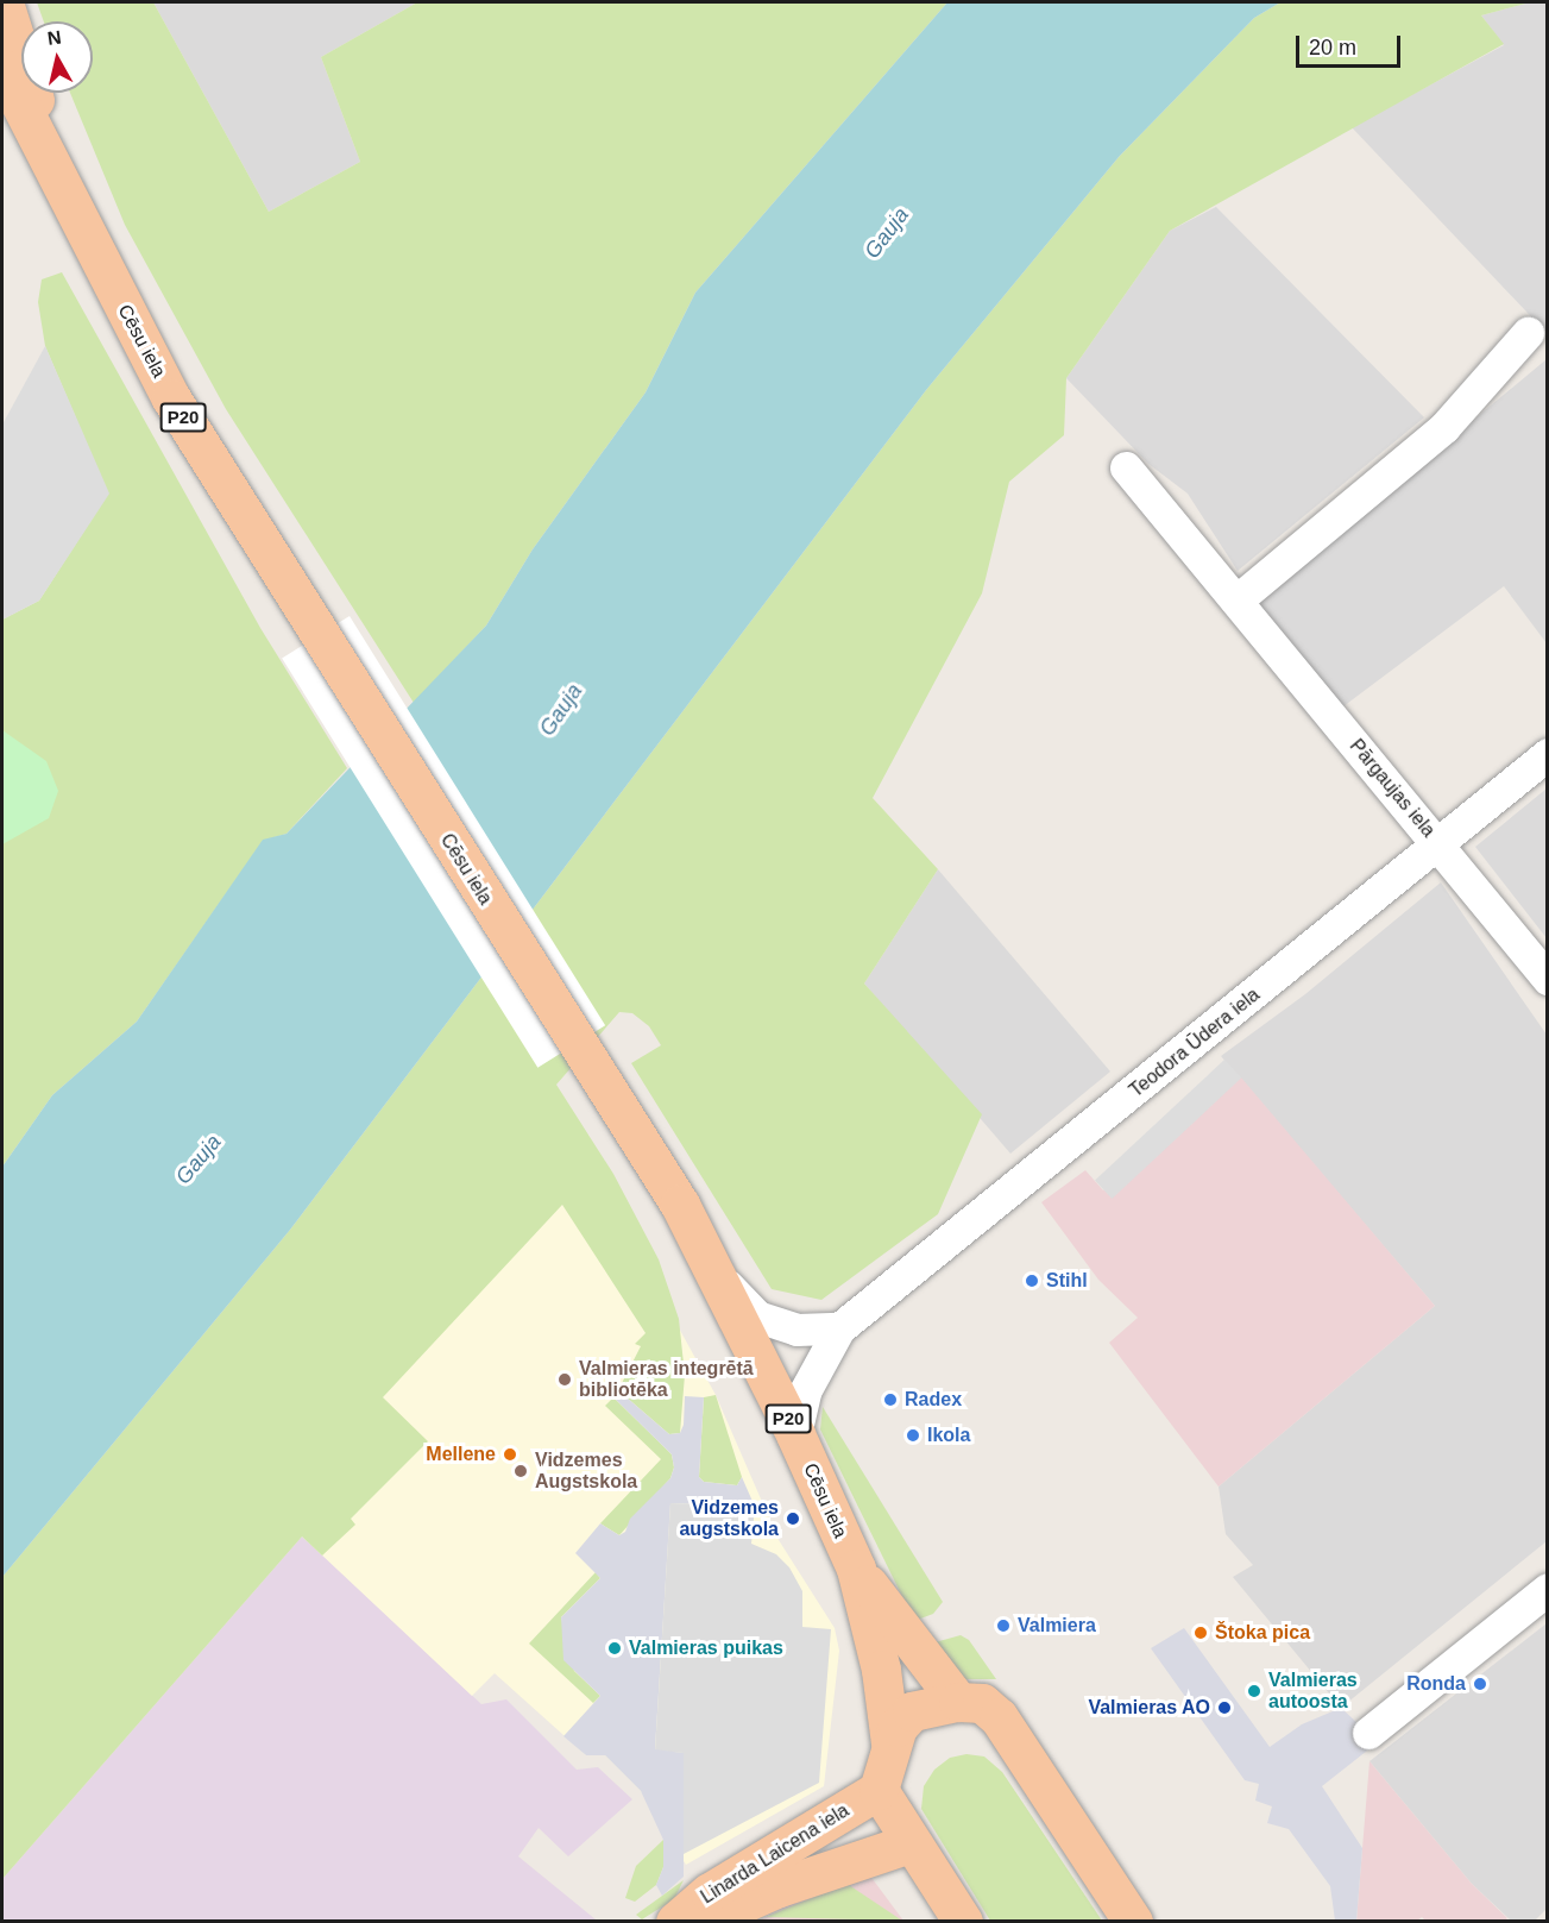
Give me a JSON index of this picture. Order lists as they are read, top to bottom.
{
  "streets": {
    "main road": ["Cēsu iela", "P20", "Linarda Laicena iela"],
    "street": ["Pārgaujas iela", "Teodora Ūdera iela"]
  },
  "crossings": [
    ["Cēsu iela", "Teodora Ūdera iela"],
    ["Cēsu iela", "Linarda Laicena iela"],
    ["Pārgaujas iela", "Teodora Ūdera iela"]
  ],
  "water": ["Gauja"],
  "places": [
    "Stihl",
    "Valmieras integrētā bibliotēka",
    "Radex",
    "Ikola",
    "Mellene",
    "Vidzemes Augstskola",
    "Vidzemes augstskola",
    "Valmiera",
    "Štoka pica",
    "Valmieras puikas",
    "Ronda",
    "Valmieras autoosta",
    "Valmieras AO"
  ],
  "scale_bar": "20 m",
  "north": "top"
}
